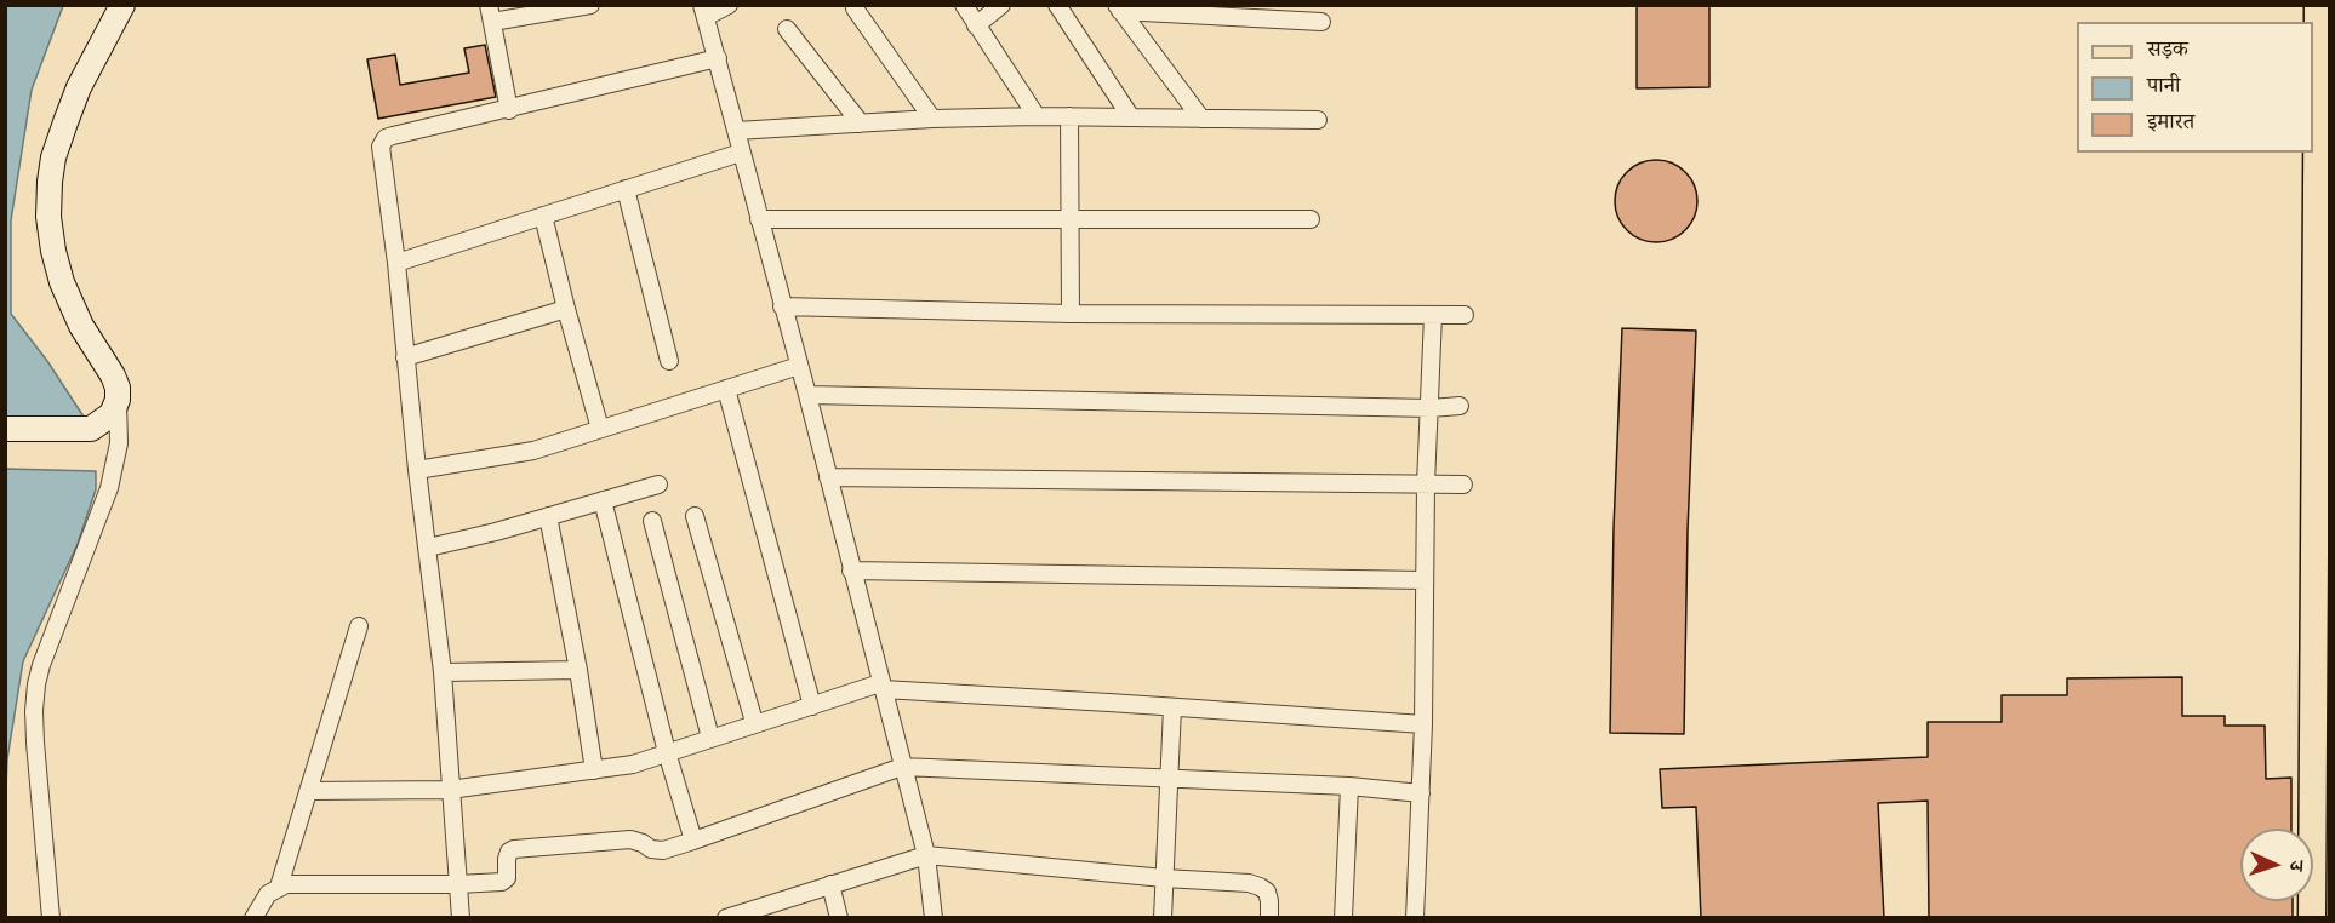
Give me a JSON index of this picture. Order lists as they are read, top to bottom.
{
  "legend": ["सड़क", "पानी", "इमारत"],
  "north": "right"
}
